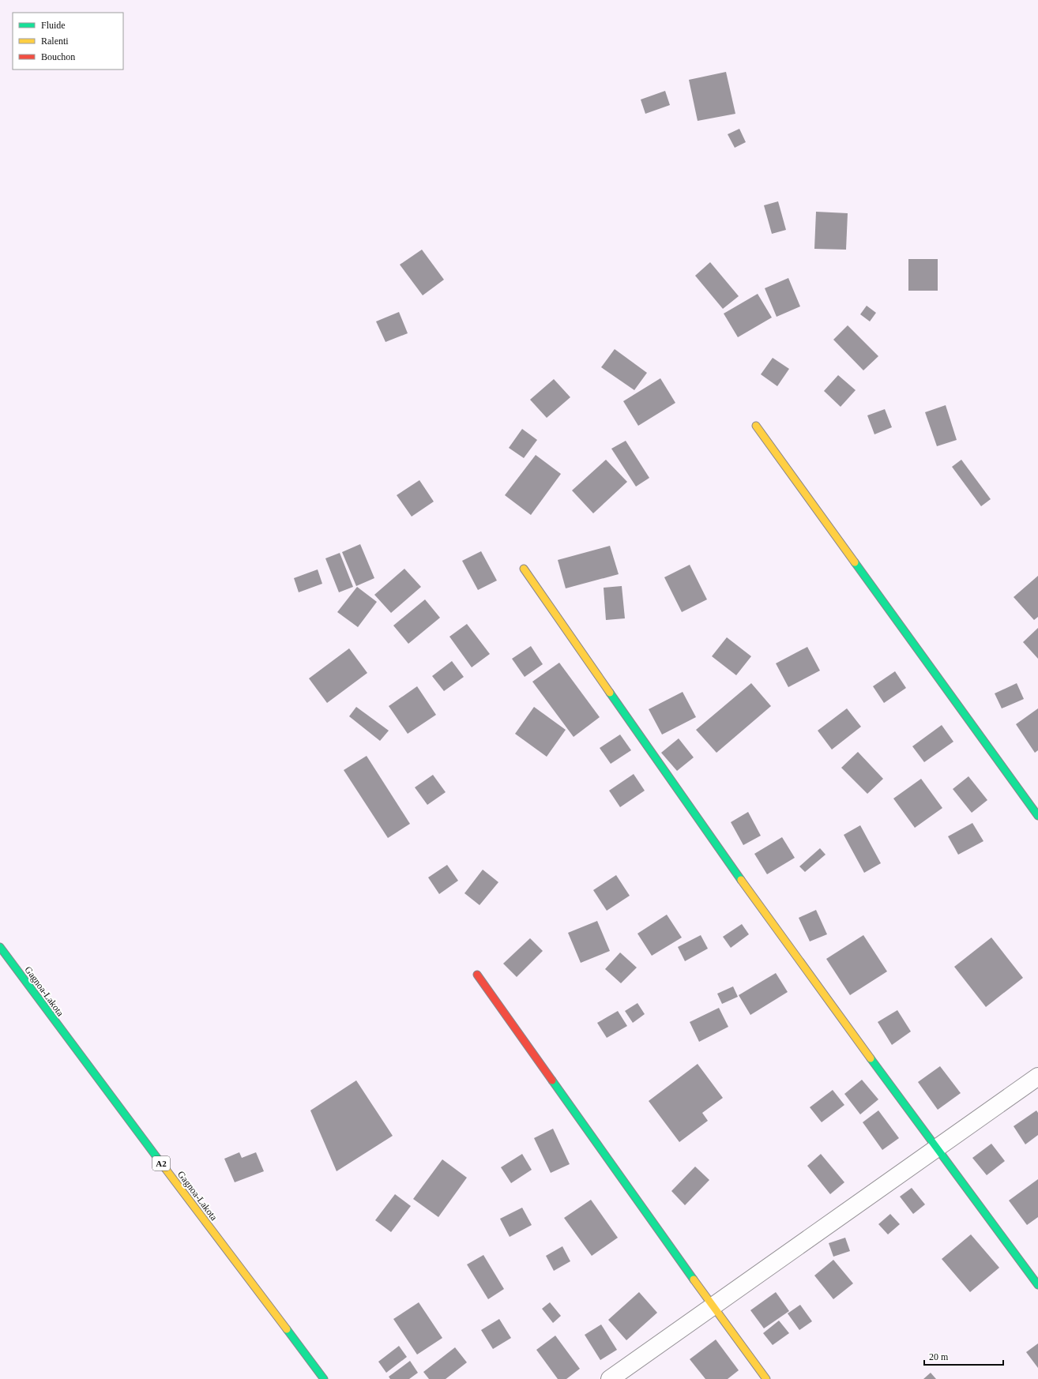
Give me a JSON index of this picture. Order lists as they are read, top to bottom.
{
  "streets": {
    "street": ["Gagnoa-Lakota", "A2"]
  },
  "legend": ["Fluide", "Ralenti", "Bouchon"],
  "scale_bar": "20 m"
}
